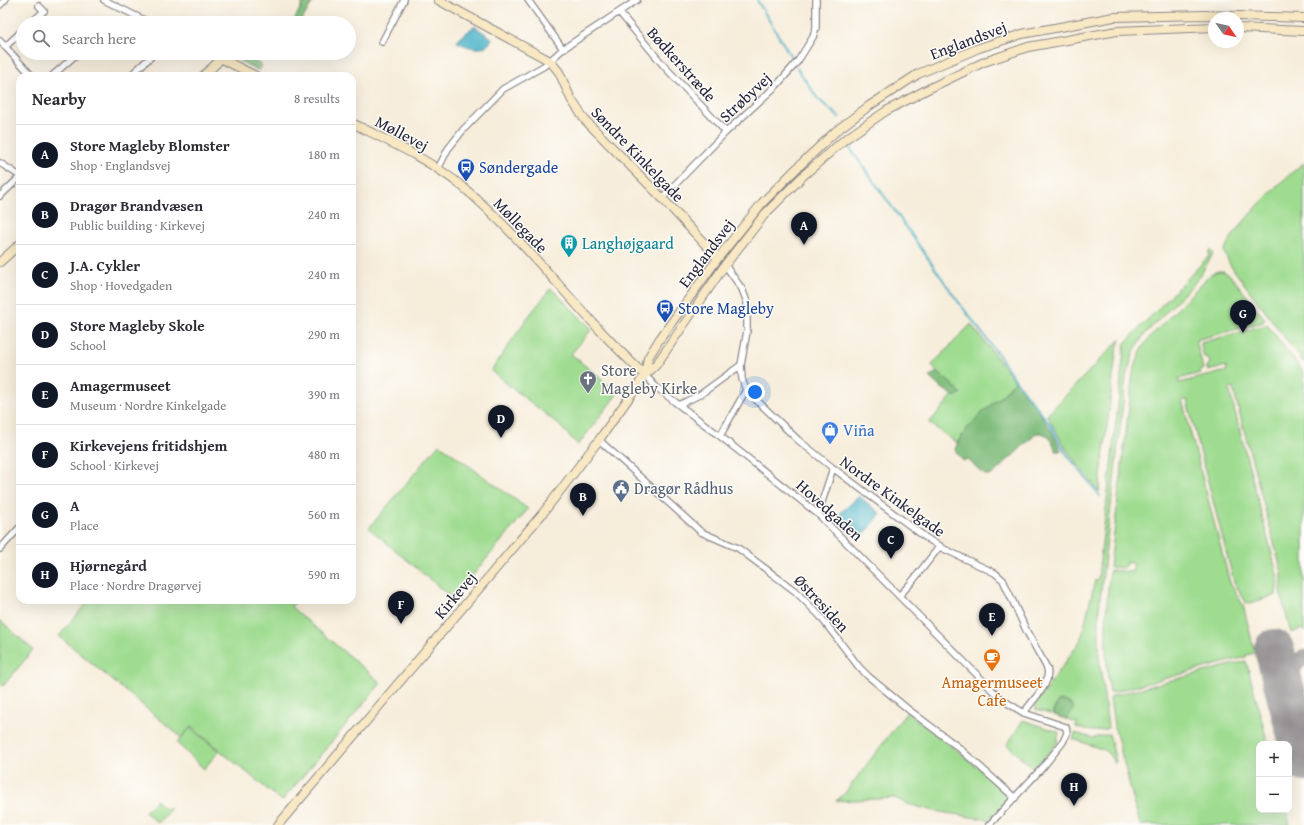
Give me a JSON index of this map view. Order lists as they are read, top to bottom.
{
  "streets": {
    "main road": [
      "Englandsvej",
      "Møllevej",
      "Søndre Kinkelgade",
      "Møllegade",
      "Kirkevej"
    ],
    "street": [
      "Bødkerstræde",
      "Strøbyvej",
      "Nordre Kinkelgade",
      "Hovedgaden",
      "Østresiden"
    ]
  },
  "crossings": [
    ["Englandsvej", "Søndre Kinkelgade"],
    ["Englandsvej", "Møllegade"],
    ["Englandsvej", "Hovedgaden"],
    ["Englandsvej", "Kirkevej"],
    ["Bødkerstræde", "Strøbyvej"],
    ["Strøbyvej", "Søndre Kinkelgade"],
    ["Møllevej", "Møllegade"],
    ["Møllegade", "Hovedgaden"],
    ["Møllegade", "Kirkevej"],
    ["Nordre Kinkelgade", "Hovedgaden"],
    ["Hovedgaden", "Kirkevej"],
    ["Hovedgaden", "Østresiden"],
    ["Kirkevej", "Østresiden"]
  ],
  "places": {
    "bus stop": ["Søndergade", "Store Magleby"],
    "building": ["Langhøjgaard"],
    "church": ["Store Magleby Kirke"],
    "shop": ["Viña"],
    "public building": ["Dragør Rådhus"],
    "cafe": ["Amagermuseet Cafe"]
  },
  "north": "bottom right",
  "page": {
    "search": "Search here",
    "heading": ["Nearby", "8 results"],
    "list": [
      {
        "mark": "A",
        "name": "Store Magleby Blomster",
        "note": "Shop · Englandsvej",
        "value": "180 m"
      },
      {
        "mark": "B",
        "name": "Dragør Brandvæsen",
        "note": "Public building · Kirkevej",
        "value": "240 m"
      },
      {
        "mark": "C",
        "name": "J.A. Cykler",
        "note": "Shop · Hovedgaden",
        "value": "240 m"
      },
      {
        "mark": "D",
        "name": "Store Magleby Skole",
        "note": "School",
        "value": "290 m"
      },
      {
        "mark": "E",
        "name": "Amagermuseet",
        "note": "Museum · Nordre Kinkelgade",
        "value": "390 m"
      },
      {
        "mark": "F",
        "name": "Kirkevejens fritidshjem",
        "note": "School · Kirkevej",
        "value": "480 m"
      },
      {
        "mark": "G",
        "name": "A",
        "note": "Place",
        "value": "560 m"
      },
      {
        "mark": "H",
        "name": "Hjørnegård",
        "note": "Place · Nordre Dragørvej",
        "value": "590 m"
      }
    ],
    "pins": [
      "A",
      "G",
      "D",
      "B",
      "C",
      "F",
      "E",
      "H"
    ],
    "map_buttons": ["+", "−"]
  }
}
